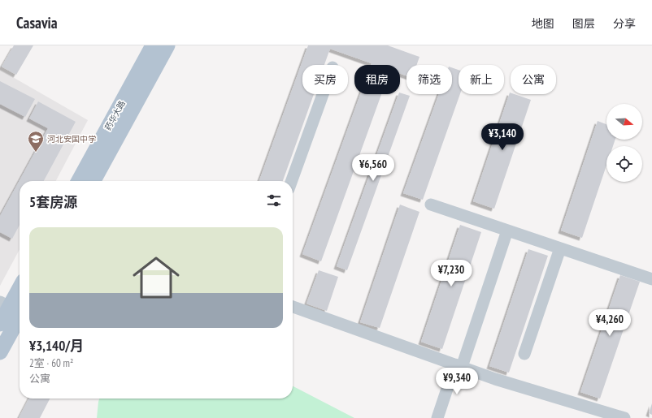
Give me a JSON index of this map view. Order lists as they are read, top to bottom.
{
  "streets": {
    "main road": ["药华大路"]
  },
  "places": {
    "school or university": ["河北安国中学"]
  },
  "north": "right",
  "page": {
    "header": "Casavia",
    "nav": ["地图", "图层", "分享"],
    "chip": [
      "买房",
      "租房",
      "筛选",
      "新上",
      "公寓"
    ],
    "price": [
      "¥3,140",
      "¥6,560",
      "¥7,230",
      "¥4,260",
      "¥9,340"
    ],
    "heading": "5套房源",
    "list": [
      {
        "name": "¥3,140/月",
        "note": "2室 · 60 m² · 公寓"
      }
    ]
  }
}
